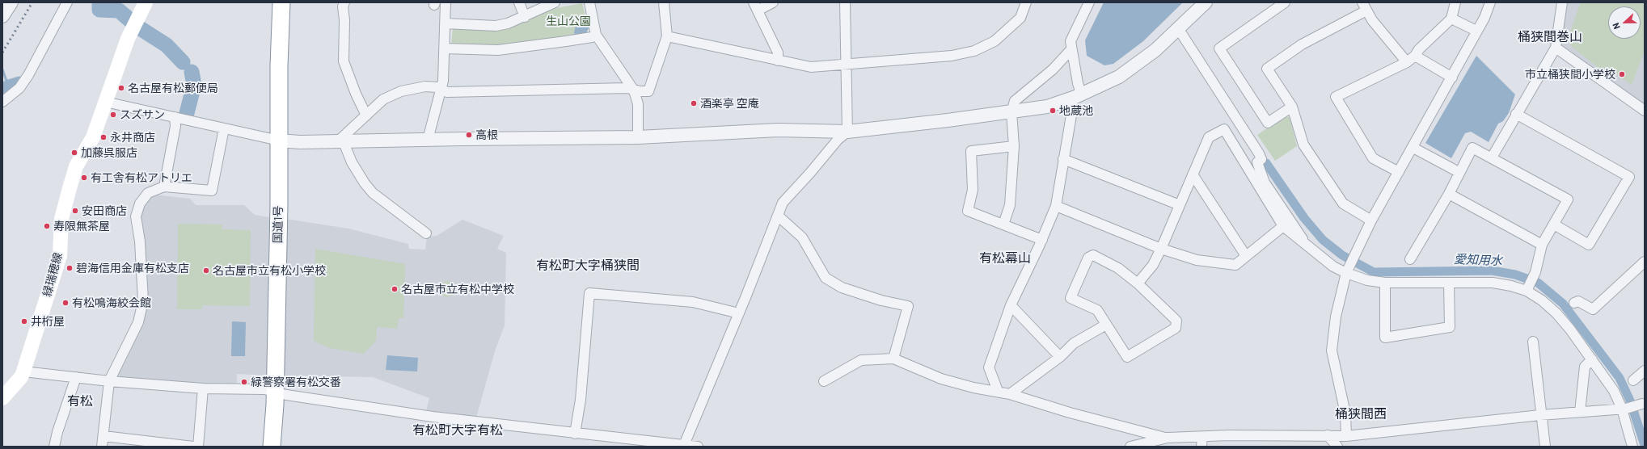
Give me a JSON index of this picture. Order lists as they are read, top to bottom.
{
  "streets": {
    "highway": ["国道1号"],
    "main road": ["緑瑞穂線"]
  },
  "districts": [
    "桶狭間巻山",
    "有松幕山",
    "有松町大字桶狭間",
    "有松",
    "桶狭間西",
    "有松町大字有松"
  ],
  "water": ["愛知用水"],
  "parks": ["生山公園"],
  "places": [
    "市立桶狭間小学校",
    "名古屋有松郵便局",
    "酒楽亭 空庵",
    "地蔵池",
    "スズサン",
    "高根",
    "永井商店",
    "加藤呉服店",
    "有工舎有松アトリエ",
    "安田商店",
    "寿限無茶屋",
    "碧海信用金庫有松支店",
    "名古屋市立有松小学校",
    "名古屋市立有松中学校",
    "有松鳴海絞会館",
    "井桁屋",
    "緑警察署有松交番"
  ],
  "north": "left"
}
